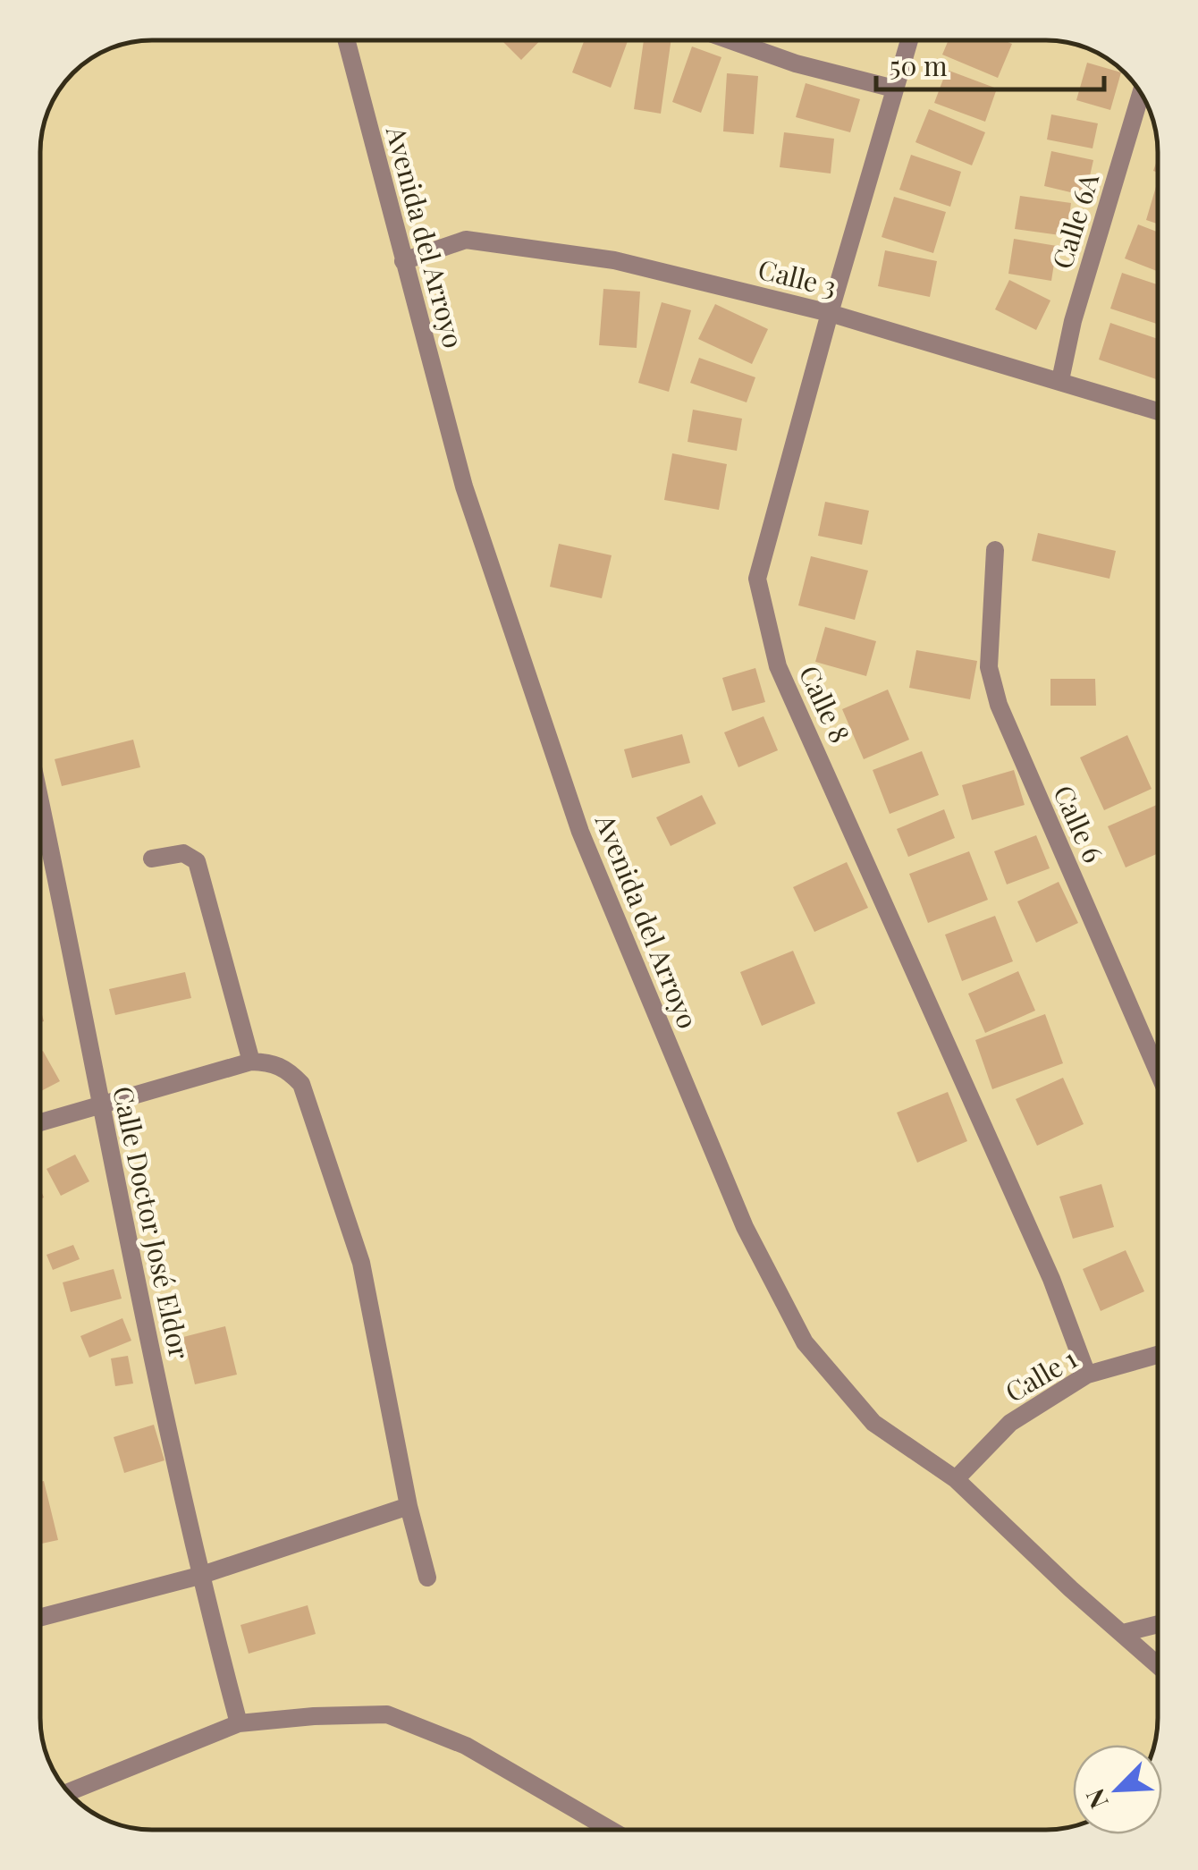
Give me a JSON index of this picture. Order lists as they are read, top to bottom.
{
  "streets": {
    "street": [
      "Calle 6A",
      "Avenida del Arroyo",
      "Calle 3",
      "Calle 8",
      "Calle 6",
      "Calle Doctor José Eldor",
      "Calle 1"
    ]
  },
  "crossings": [
    ["Calle 6A", "Calle 3"],
    ["Avenida del Arroyo", "Calle 3"],
    ["Avenida del Arroyo", "Calle 1"],
    ["Calle 3", "Calle 8"],
    ["Calle 8", "Calle 1"]
  ],
  "scale_bar": "50 m",
  "north": "bottom left"
}
